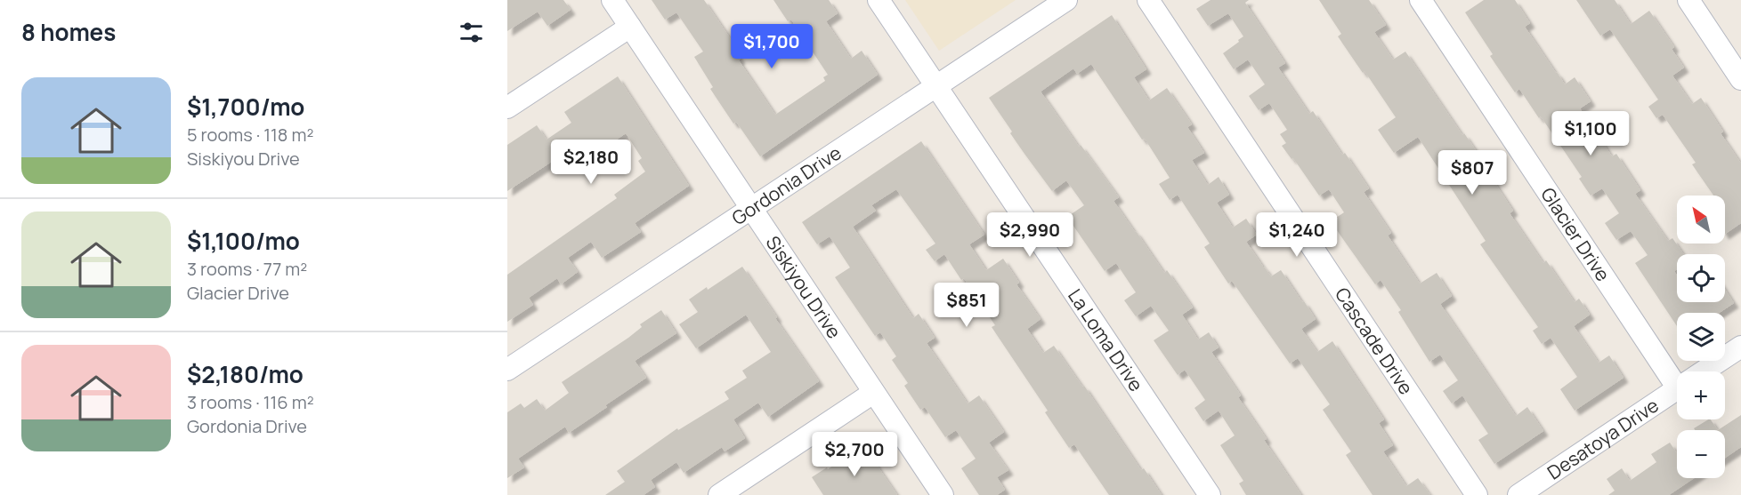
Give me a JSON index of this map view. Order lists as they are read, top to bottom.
{
  "streets": {
    "street": [
      "Gordonia Drive",
      "Glacier Drive",
      "Siskiyou Drive",
      "La Loma Drive",
      "Cascade Drive",
      "Desatoya Drive"
    ]
  },
  "crossings": [
    ["Gordonia Drive", "Siskiyou Drive"],
    ["Gordonia Drive", "La Loma Drive"]
  ],
  "north": "top left",
  "page": {
    "heading": "8 homes",
    "price": [
      "$1,700",
      "$1,100",
      "$2,180",
      "$807",
      "$2,990",
      "$1,240",
      "$851",
      "$2,700"
    ],
    "list": [
      {
        "name": "$1,700/mo",
        "note": "5 rooms · 118 m² · Siskiyou Drive"
      },
      {
        "name": "$1,100/mo",
        "note": "3 rooms · 77 m² · Glacier Drive"
      },
      {
        "name": "$2,180/mo",
        "note": "3 rooms · 116 m² · Gordonia Drive"
      }
    ],
    "map_buttons": ["+", "−"]
  }
}
